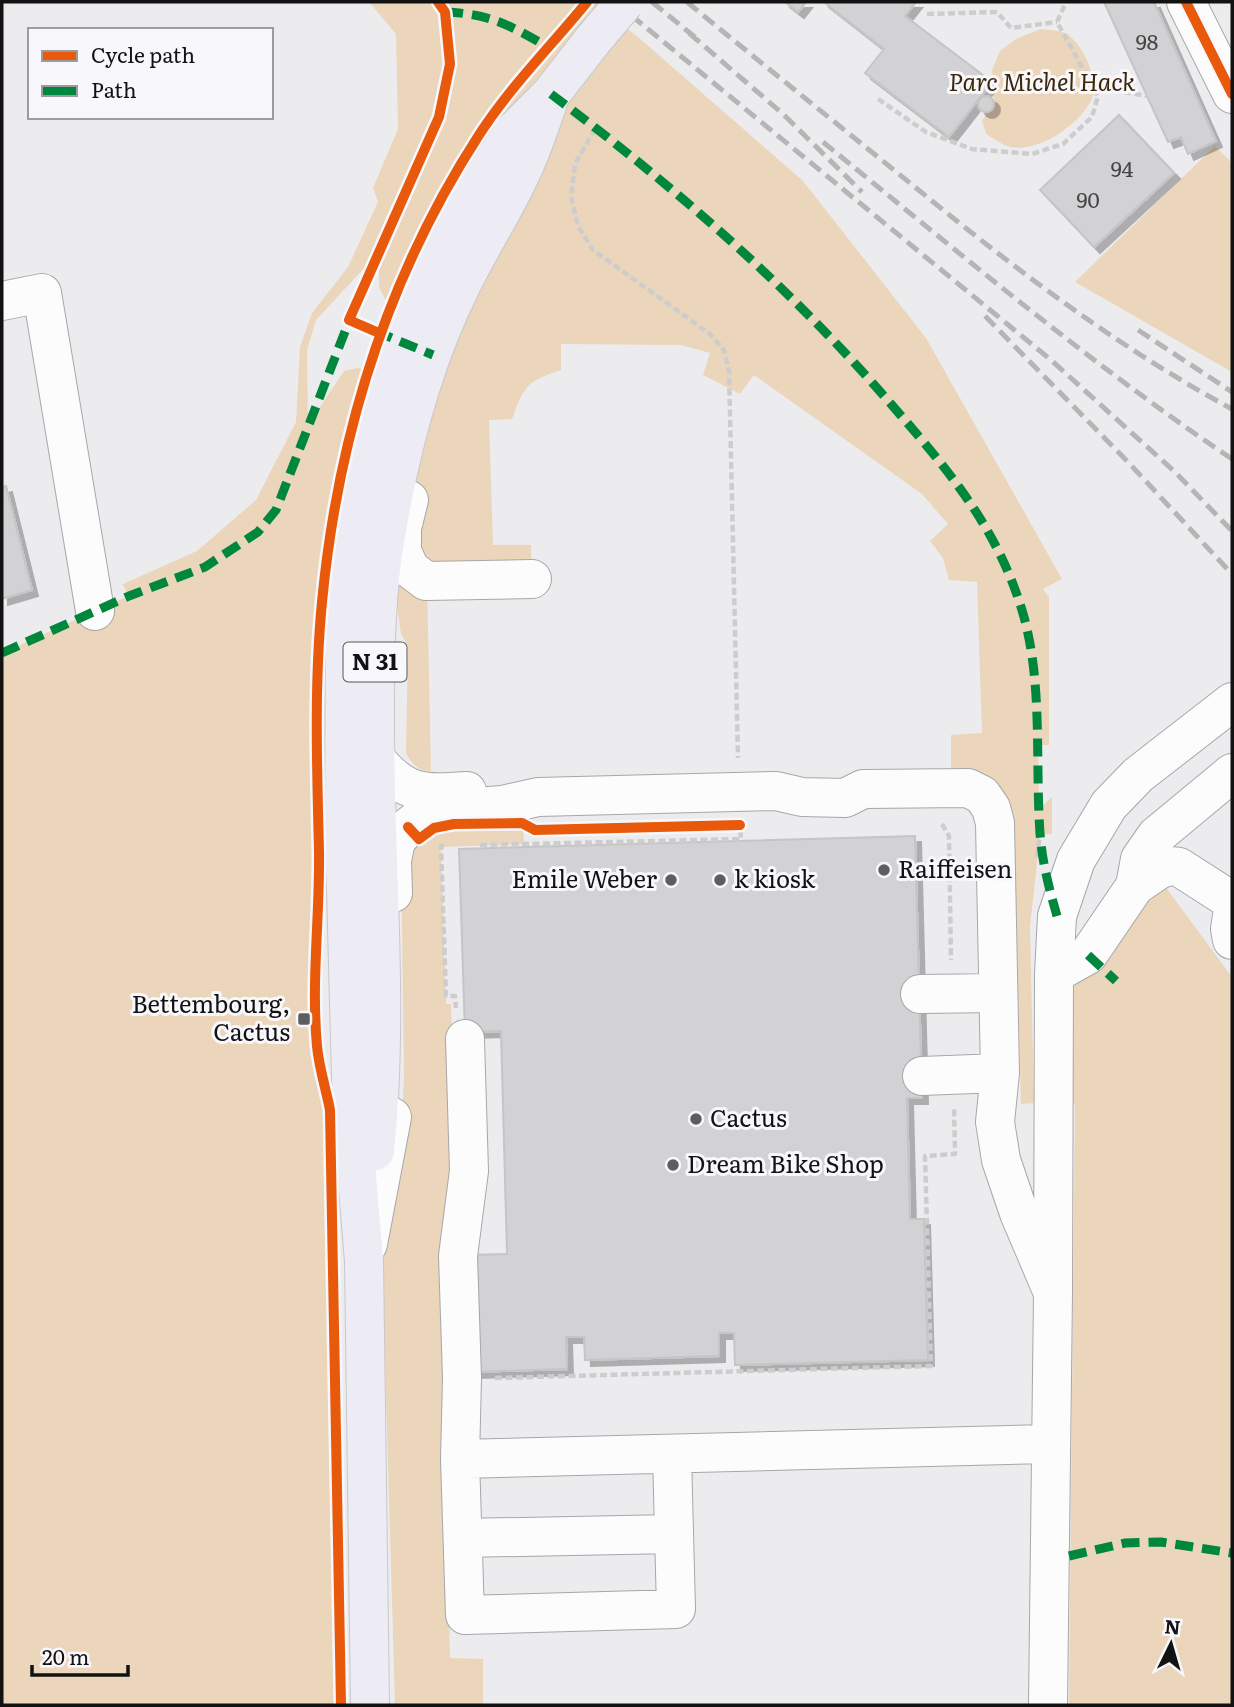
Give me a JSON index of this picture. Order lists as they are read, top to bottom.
{
  "streets": {
    "main road": ["N 31"]
  },
  "parks": ["Parc Michel Hack"],
  "places": {
    "other": [
      "Raiffeisen",
      "Emile Weber",
      "k kiosk",
      "Cactus",
      "Dream Bike Shop"
    ],
    "transit": ["Bettembourg, Cactus"]
  },
  "house_numbers": ["98", "94", "90"],
  "legend": ["Cycle path", "Path"],
  "scale_bar": "20 m",
  "north": "top"
}
